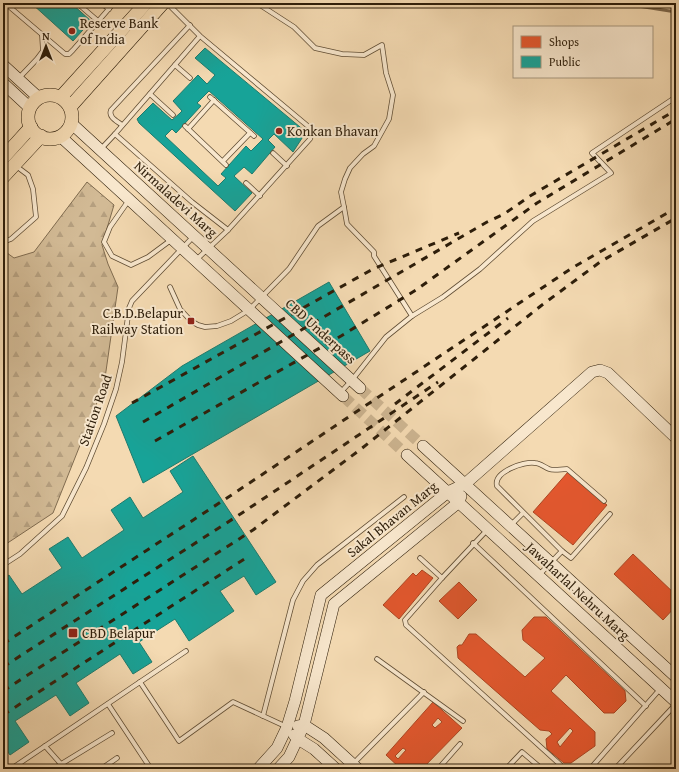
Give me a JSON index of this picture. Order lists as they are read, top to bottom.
{
  "streets": {
    "main road": [
      "Nirmaladevi Marg",
      "CBD Underpass",
      "Sakal Bhavan Marg",
      "Jawaharlal Nehru Marg"
    ],
    "lane": ["Station Road"]
  },
  "crossings": [
    ["Nirmaladevi Marg", "CBD Underpass"],
    ["Nirmaladevi Marg", "Station Road"],
    ["Sakal Bhavan Marg", "Jawaharlal Nehru Marg"]
  ],
  "places": {
    "other": ["Reserve Bank of India", "Konkan Bhavan"],
    "transit": ["C.B.D.Belapur Railway Station", "CBD Belapur"]
  },
  "legend": ["Shops", "Public"],
  "north": "top"
}
